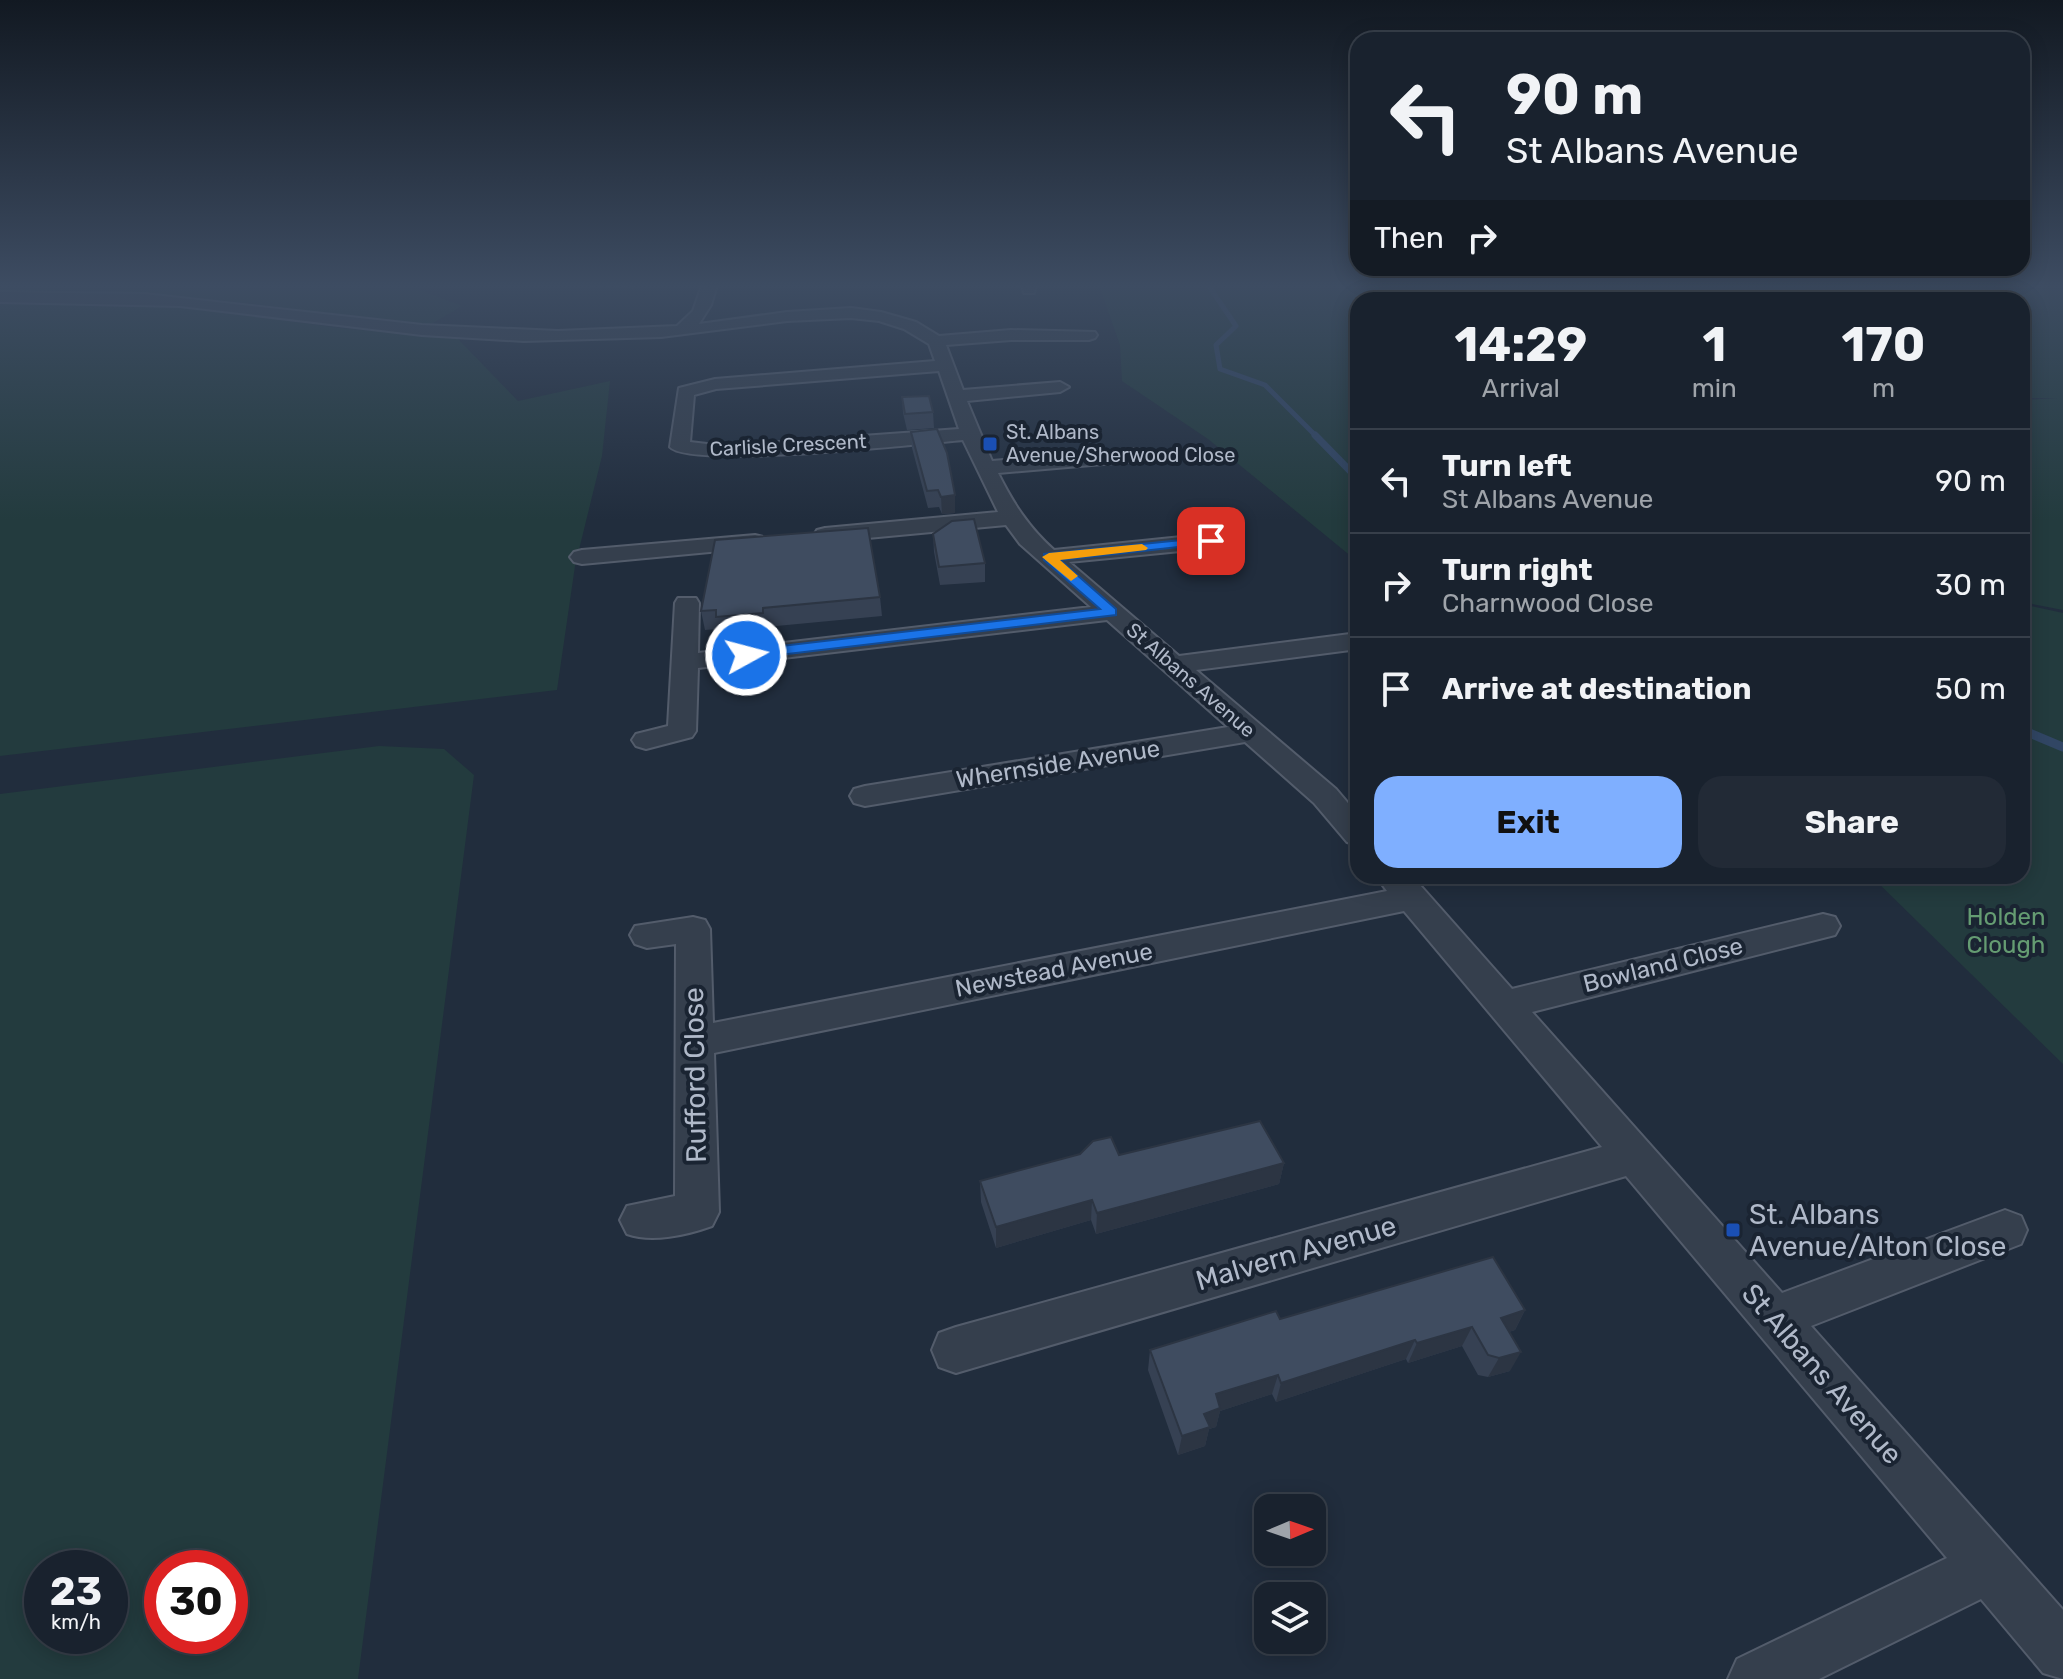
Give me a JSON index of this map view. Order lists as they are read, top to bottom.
{
  "streets": {
    "street": [
      "Carlisle Crescent",
      "St Albans Avenue",
      "Whernside Avenue",
      "Bowland Close",
      "Newstead Avenue",
      "Rufford Close",
      "Malvern Avenue"
    ]
  },
  "crossings": [
    ["Carlisle Crescent", "St Albans Avenue"],
    ["St Albans Avenue", "Whernside Avenue"],
    ["St Albans Avenue", "Bowland Close"],
    ["St Albans Avenue", "Newstead Avenue"],
    ["St Albans Avenue", "Malvern Avenue"],
    ["Newstead Avenue", "Rufford Close"]
  ],
  "parks": ["Holden Clough"],
  "places": {
    "transit": ["St. Albans Avenue/Sherwood Close", "St. Albans Avenue/Alton Close"]
  },
  "north": "right",
  "page": {
    "turn": ["90 m", "St Albans Avenue"],
    "then": "Then",
    "eta": [
      "14:29",
      "Arrival",
      "1",
      "min",
      "170",
      "m"
    ],
    "list": [
      {
        "name": "Turn left",
        "note": "St Albans Avenue",
        "value": "90 m"
      },
      {
        "name": "Turn right",
        "note": "Charnwood Close",
        "value": "30 m"
      },
      {
        "name": "Arrive at destination",
        "value": "50 m"
      }
    ],
    "buttons": ["Exit", "Share"],
    "speed": "23 km/h",
    "limit": "30"
  }
}
